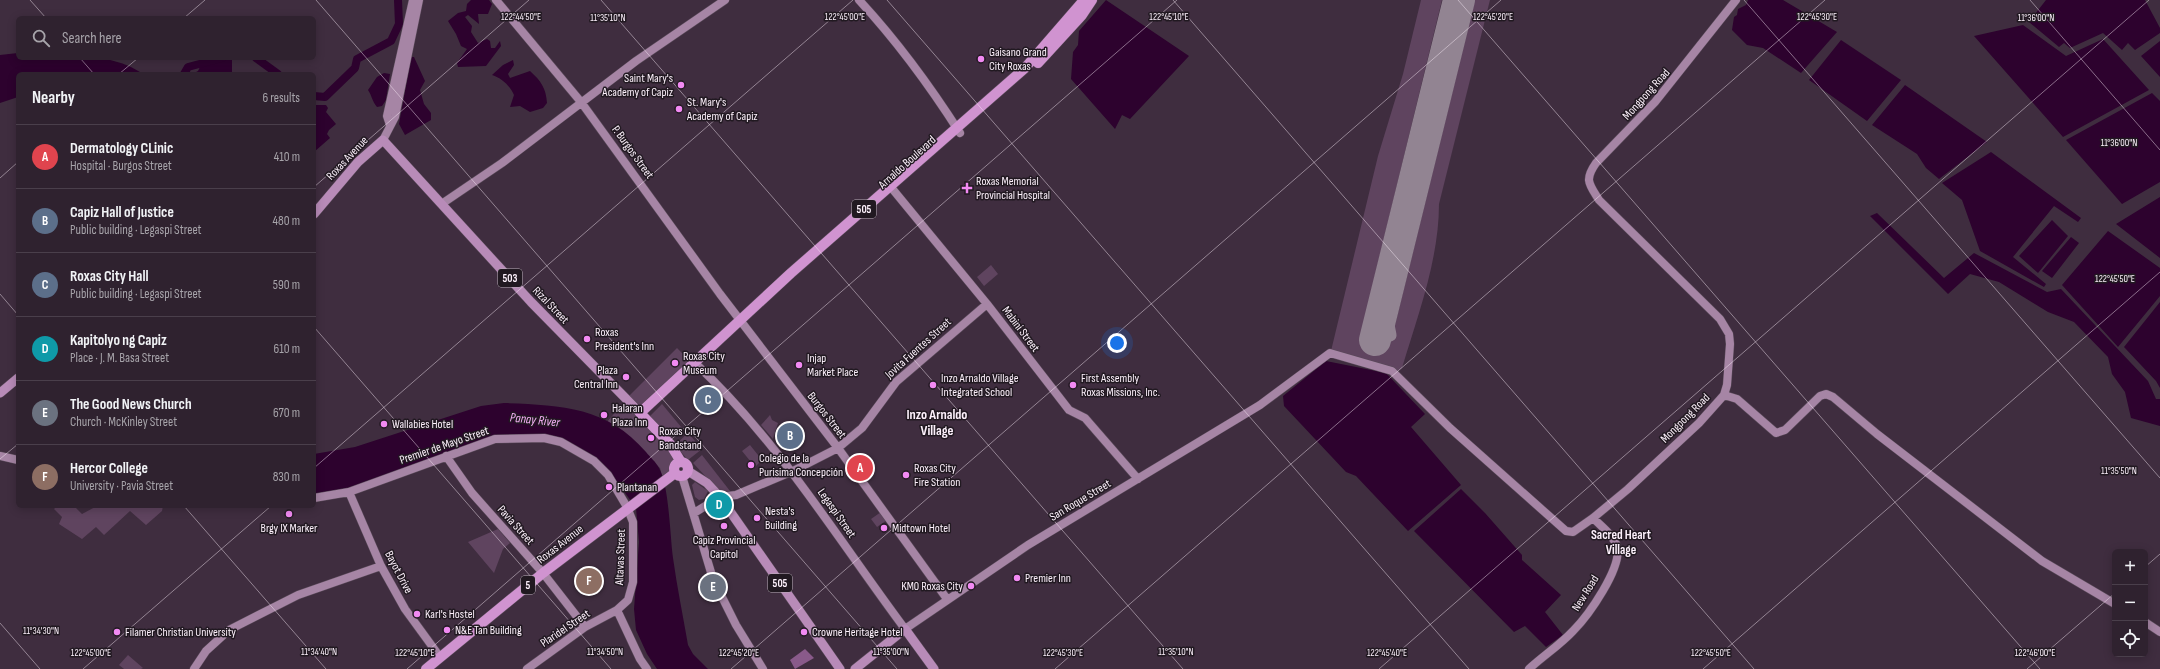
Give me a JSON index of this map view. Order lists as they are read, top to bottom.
{
  "streets": {
    "highway": [
      "Roxas Avenue",
      "Arnaldo Boulevard",
      "505",
      "5"
    ],
    "main road": [
      "503",
      "Rizal Street",
      "San Roque Street",
      "Legaspi Street"
    ],
    "street": [
      "Mongpong Road",
      "P. Burgos Street",
      "Mabini Street",
      "Jovita Fuentes Street",
      "Burgos Street",
      "Premier de Mayo Street",
      "Pavia Street",
      "Altavas Street",
      "Bayot Drive",
      "New Road",
      "Plaridel Street"
    ]
  },
  "crossings": [
    ["Mongpong Road", "San Roque Street"],
    ["Mongpong Road", "New Road"],
    ["P. Burgos Street", "Arnaldo Boulevard"],
    ["P. Burgos Street", "Burgos Street"],
    ["Roxas Avenue", "505"],
    ["Roxas Avenue", "Rizal Street"],
    ["Roxas Avenue", "Premier de Mayo Street"],
    ["Roxas Avenue", "Pavia Street"],
    ["Roxas Avenue", "Altavas Street"],
    ["Roxas Avenue", "Bayot Drive"],
    ["Arnaldo Boulevard", "Rizal Street"],
    ["Arnaldo Boulevard", "Mabini Street"],
    ["Arnaldo Boulevard", "Burgos Street"],
    ["Arnaldo Boulevard", "Legaspi Street"],
    ["505", "Jovita Fuentes Street"],
    ["Mabini Street", "Jovita Fuentes Street"],
    ["Mabini Street", "San Roque Street"],
    ["Jovita Fuentes Street", "Burgos Street"],
    ["Jovita Fuentes Street", "Legaspi Street"],
    ["Burgos Street", "San Roque Street"],
    ["Premier de Mayo Street", "Pavia Street"],
    ["Premier de Mayo Street", "Altavas Street"],
    ["Premier de Mayo Street", "Bayot Drive"],
    ["San Roque Street", "Legaspi Street"],
    ["Pavia Street", "Plaridel Street"],
    ["Altavas Street", "Plaridel Street"]
  ],
  "districts": ["Inzo Arnaldo Village", "Sacred Heart Village"],
  "water": ["Panay River"],
  "places": {
    "other": [
      "Gaisano Grand City Roxas",
      "Saint Mary's Academy of Capiz",
      "St. Mary's Academy of Capiz",
      "Roxas President's Inn",
      "Roxas City Museum",
      "Injap Market Place",
      "Plaza Central Inn",
      "Inzo Arnaldo Village Integrated School",
      "First Assembly Roxas Missions, Inc.",
      "Halaran Plaza Inn",
      "Wallabies Hotel",
      "Roxas City Bandstand",
      "Colegio de la Purisima Concepción",
      "Roxas City Fire Station",
      "Plantanan",
      "Brgy IX Marker",
      "Nesta's Building",
      "Capiz Provincial Capitol",
      "Midtown Hotel",
      "Premier Inn",
      "KM0 Roxas City",
      "Karl's Hostel",
      "N&E Tan Building",
      "Filamer Christian University",
      "Crowne Heritage Hotel"
    ],
    "health": ["Roxas Memorial Provincial Hospital"]
  },
  "page": {
    "search": "Search here",
    "heading": ["Nearby", "6 results"],
    "list": [
      {
        "mark": "A",
        "name": "Dermatology CLinic",
        "note": "Hospital · Burgos Street",
        "value": "410 m"
      },
      {
        "mark": "B",
        "name": "Capiz Hall of Justice",
        "note": "Public building · Legaspi Street",
        "value": "480 m"
      },
      {
        "mark": "C",
        "name": "Roxas City Hall",
        "note": "Public building · Legaspi Street",
        "value": "590 m"
      },
      {
        "mark": "D",
        "name": "Kapitolyo ng Capiz",
        "note": "Place · J. M. Basa Street",
        "value": "610 m"
      },
      {
        "mark": "E",
        "name": "The Good News Church",
        "note": "Church · McKinley Street",
        "value": "670 m"
      },
      {
        "mark": "F",
        "name": "Hercor College",
        "note": "University · Pavia Street",
        "value": "830 m"
      }
    ],
    "pins": [
      "C",
      "B",
      "A",
      "D",
      "F",
      "E"
    ],
    "map_buttons": ["+", "−"]
  },
  "coordinates": [
    "122°44'50\"E",
    "122°45'00\"E",
    "122°45'10\"E",
    "122°45'20\"E",
    "122°45'30\"E",
    "11°35'10\"N",
    "11°36'00\"N",
    "122°45'50\"E",
    "11°35'50\"N",
    "11°34'30\"N",
    "11°34'40\"N",
    "11°34'50\"N",
    "11°35'00\"N",
    "122°45'40\"E",
    "122°46'00\"E"
  ]
}
